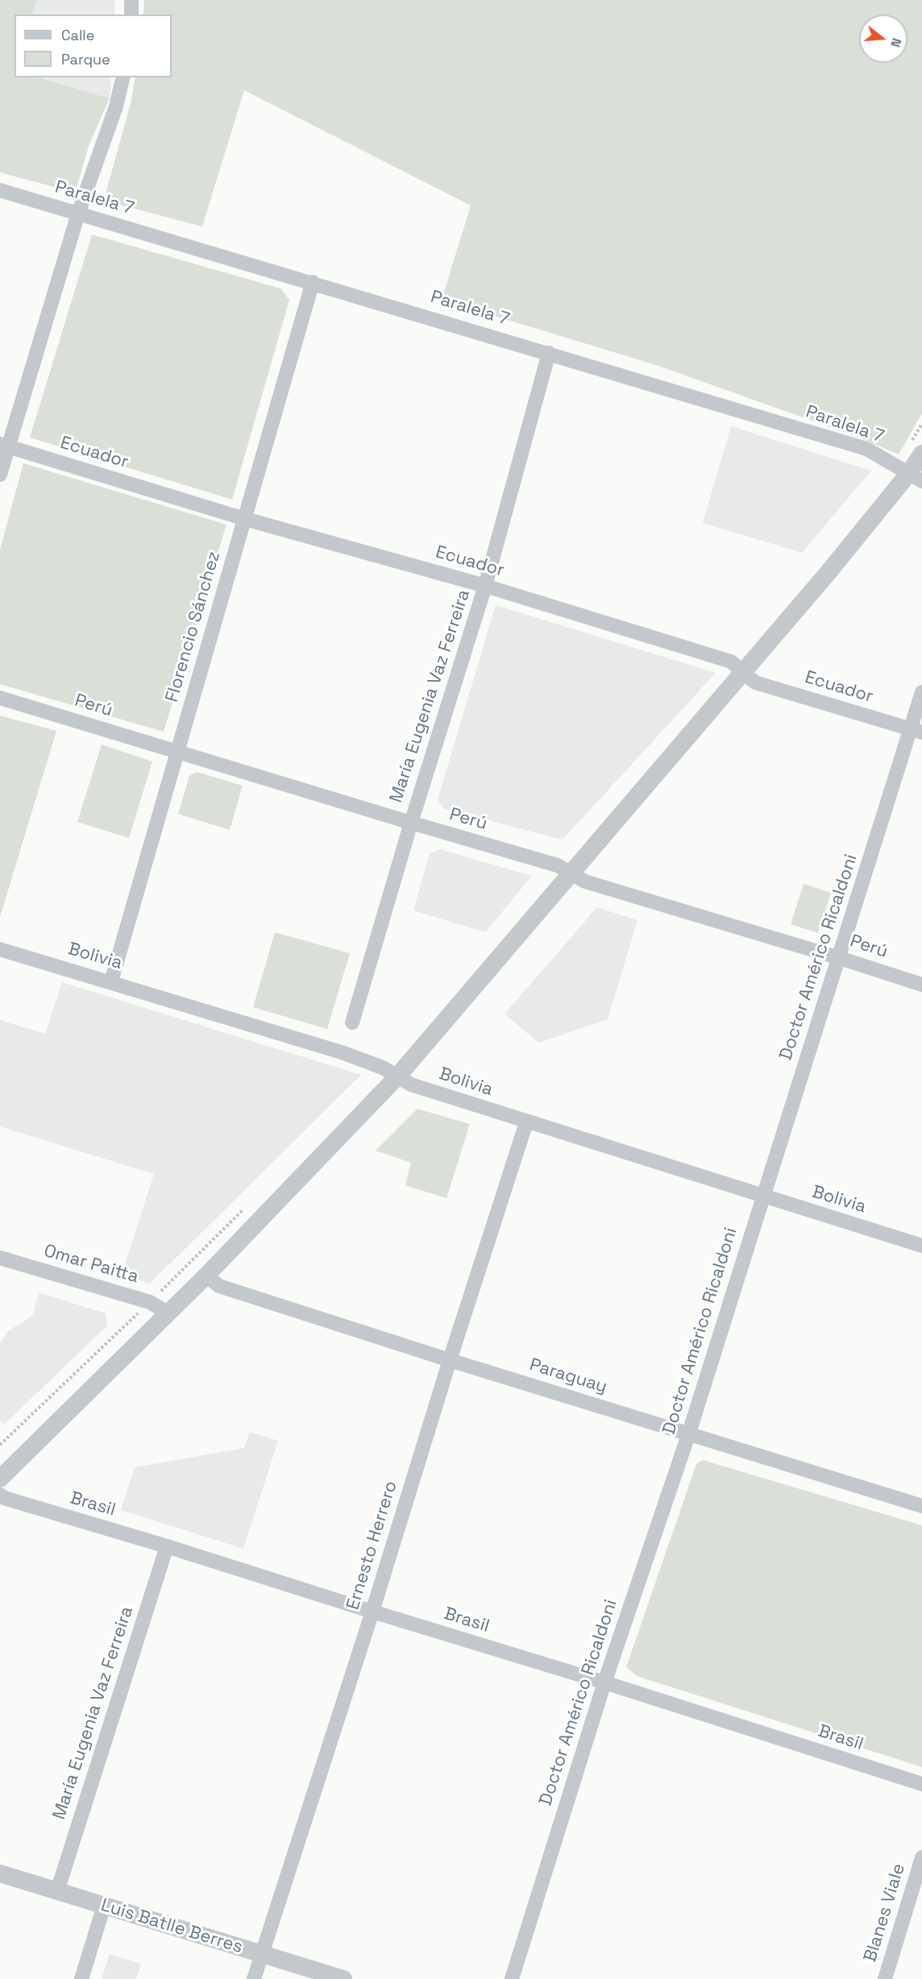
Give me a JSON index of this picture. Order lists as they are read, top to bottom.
{
  "streets": {
    "street": [
      "Paralela 7",
      "Ecuador",
      "Florencio Sánchez",
      "María Eugenia Vaz Ferreira",
      "Perú",
      "Bolivia",
      "Doctor Américo Ricaldoni",
      "Omar Paitta",
      "Paraguay",
      "Brasil",
      "Ernesto Herrero",
      "Blanes Viale",
      "Luis Batlle Berres"
    ]
  },
  "crossings": [
    ["Paralela 7", "Florencio Sánchez"],
    ["Paralela 7", "María Eugenia Vaz Ferreira"],
    ["Ecuador", "Florencio Sánchez"],
    ["Ecuador", "María Eugenia Vaz Ferreira"],
    ["Ecuador", "Doctor Américo Ricaldoni"],
    ["Florencio Sánchez", "Perú"],
    ["Florencio Sánchez", "Bolivia"],
    ["María Eugenia Vaz Ferreira", "Perú"],
    ["María Eugenia Vaz Ferreira", "Brasil"],
    ["María Eugenia Vaz Ferreira", "Luis Batlle Berres"],
    ["Perú", "Doctor Américo Ricaldoni"],
    ["Bolivia", "Doctor Américo Ricaldoni"],
    ["Bolivia", "Ernesto Herrero"],
    ["Doctor Américo Ricaldoni", "Paraguay"],
    ["Doctor Américo Ricaldoni", "Brasil"],
    ["Paraguay", "Ernesto Herrero"],
    ["Brasil", "Ernesto Herrero"],
    ["Ernesto Herrero", "Luis Batlle Berres"]
  ],
  "legend": ["Calle", "Parque"],
  "north": "right"
}
